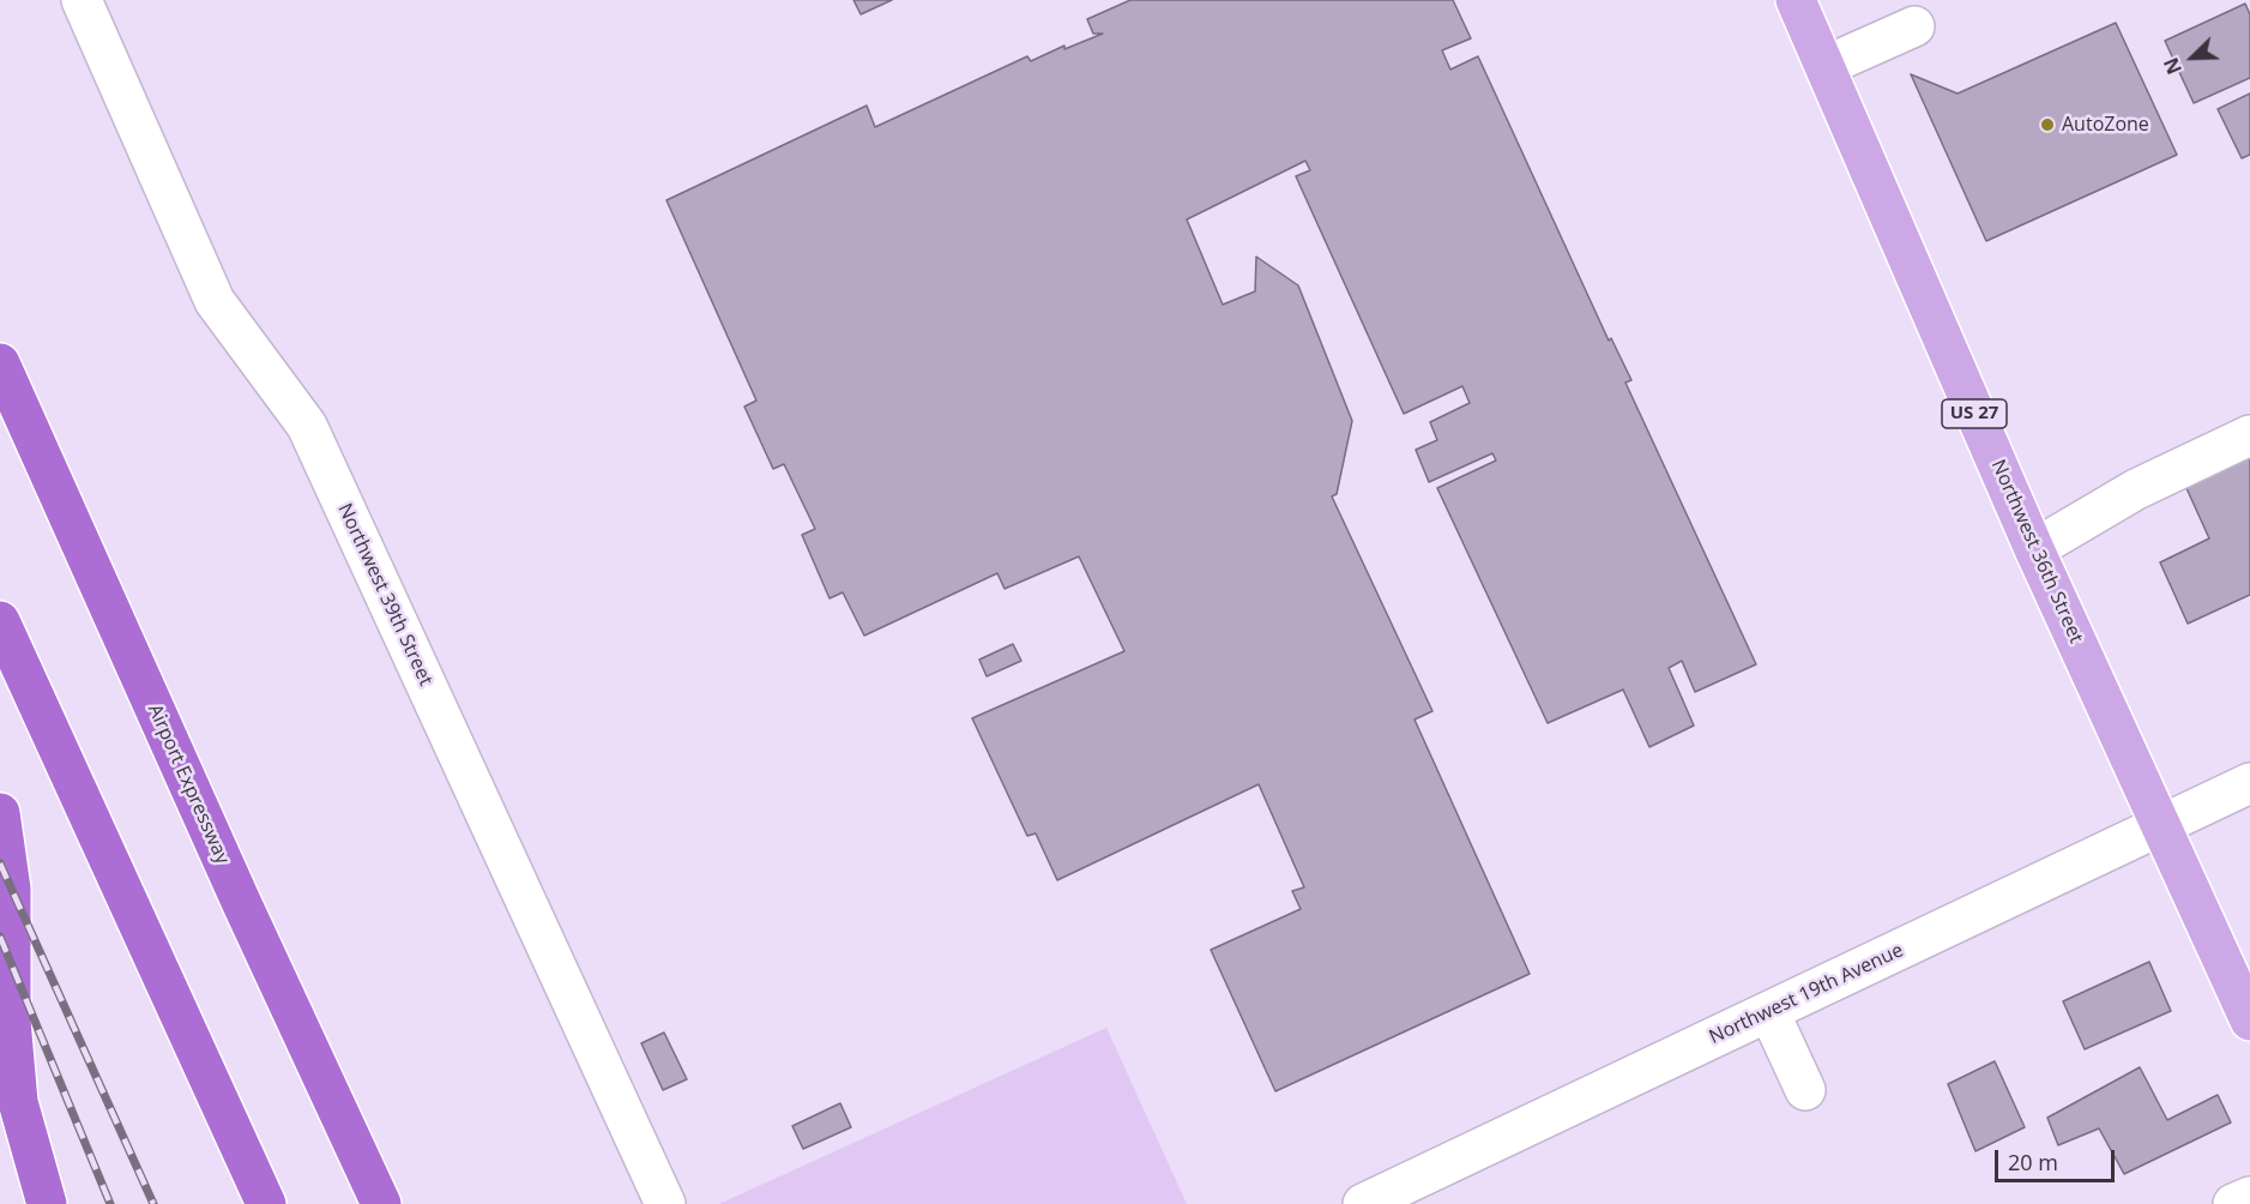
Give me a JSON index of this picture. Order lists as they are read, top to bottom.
{
  "streets": {
    "highway": ["Airport Expressway"],
    "main road": ["US 27", "Northwest 36th Street"],
    "street": ["Northwest 39th Street", "Northwest 19th Avenue"]
  },
  "crossings": [
    ["Northwest 36th Street", "Northwest 19th Avenue"]
  ],
  "places": ["AutoZone"],
  "scale_bar": "20 m",
  "north": "bottom left"
}
